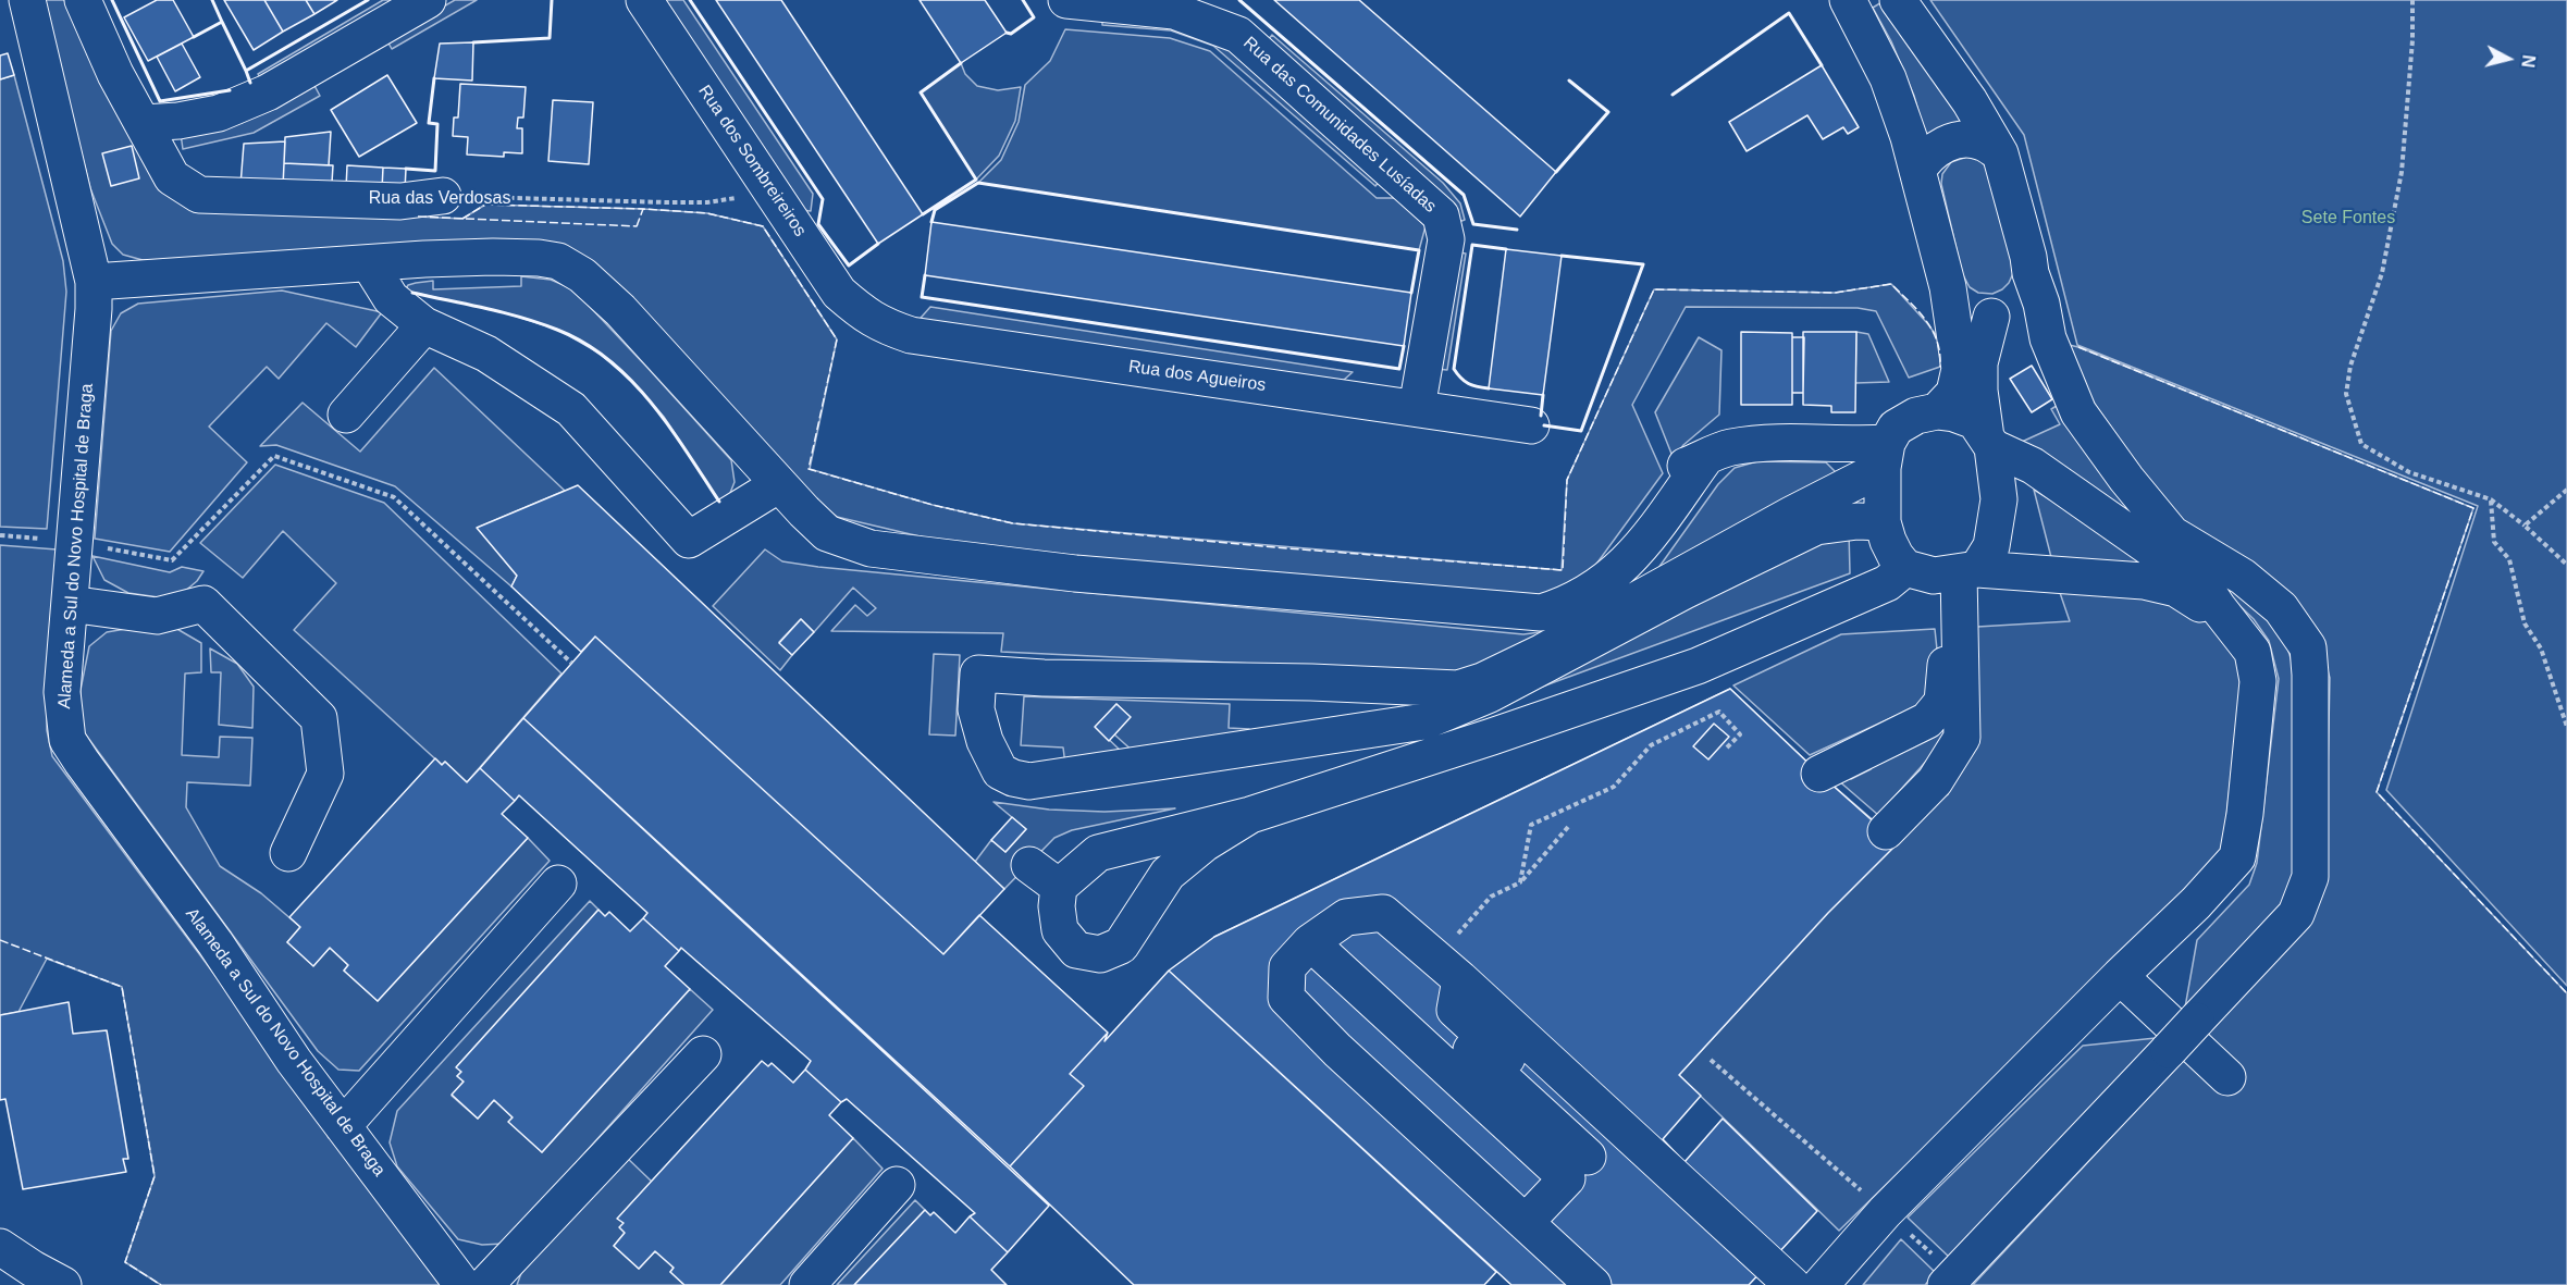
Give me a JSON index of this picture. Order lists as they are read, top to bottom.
{
  "streets": {
    "street": [
      "Rua das Comunidades Lusíadas",
      "Rua dos Sombreireiros",
      "Rua das Verdosas",
      "Rua dos Agueiros",
      "Alameda a Sul do Novo Hospital de Braga"
    ]
  },
  "crossings": [
    ["Rua das Comunidades Lusíadas", "Rua dos Agueiros"],
    ["Rua dos Sombreireiros", "Rua das Verdosas"],
    ["Rua dos Sombreireiros", "Rua dos Agueiros"]
  ],
  "parks": ["Sete Fontes"],
  "north": "right"
}
